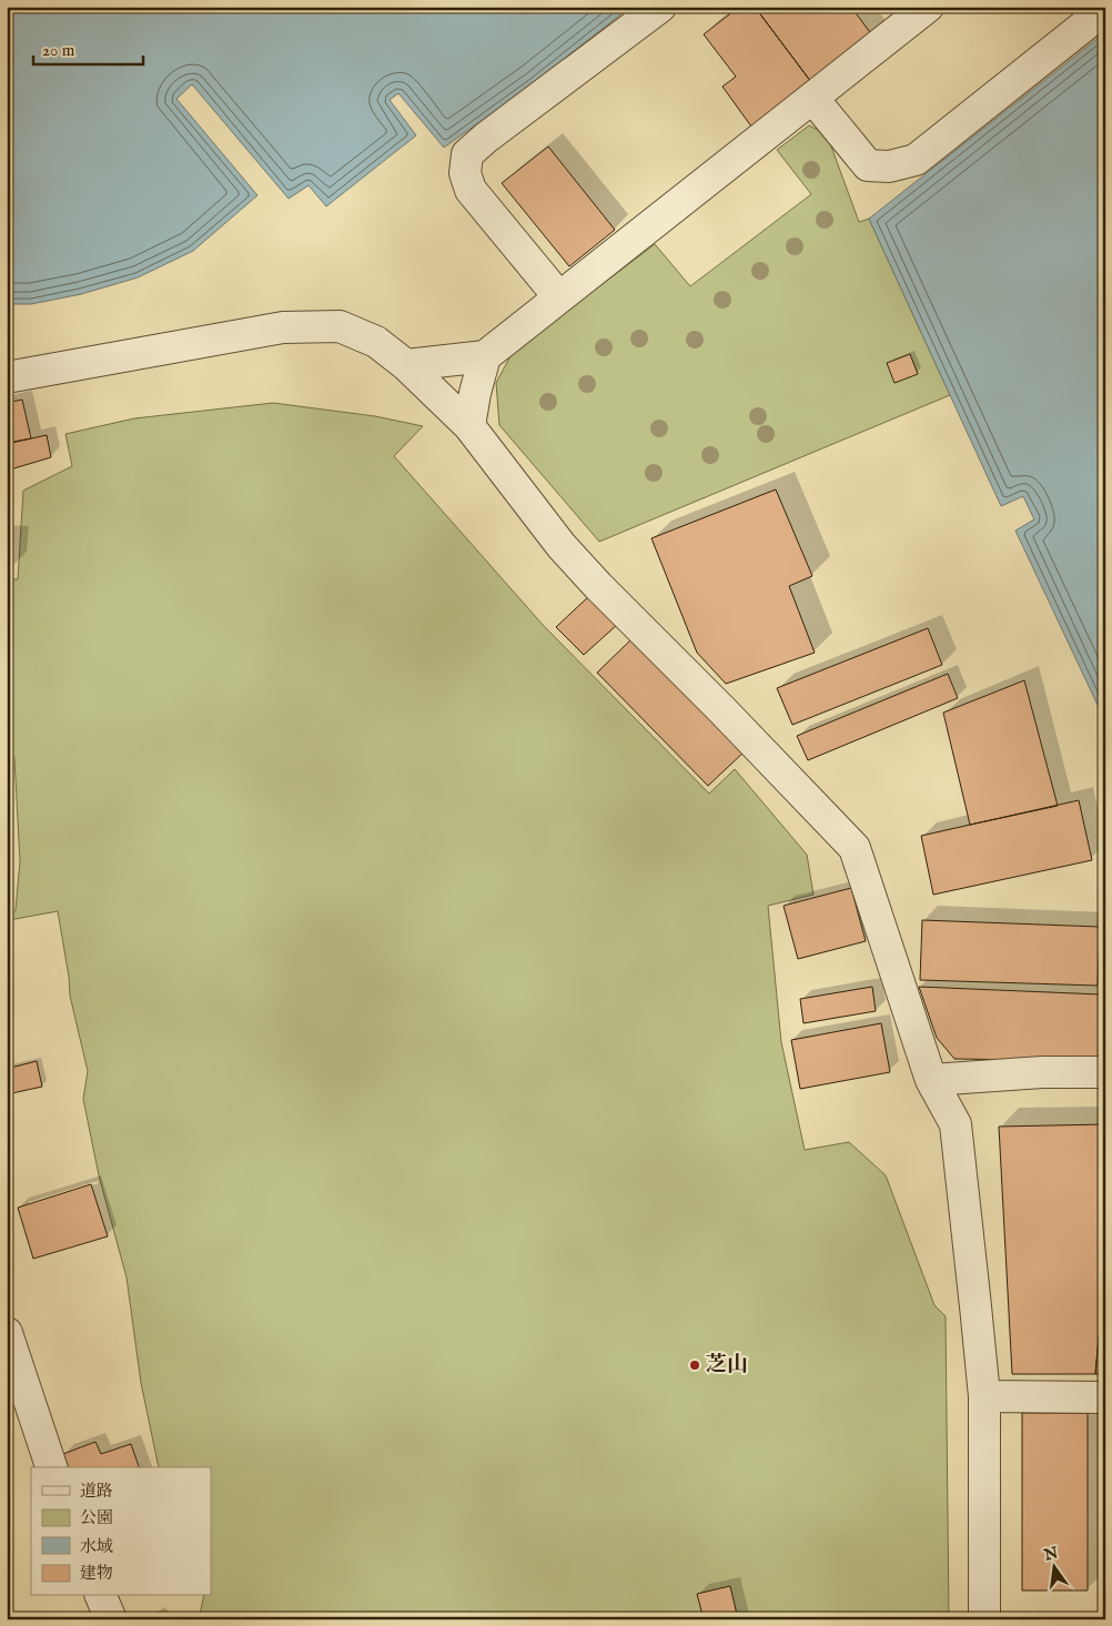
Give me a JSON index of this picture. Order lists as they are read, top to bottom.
{
  "places": ["芝山"],
  "legend": [
    "道路",
    "公園",
    "水域",
    "建物"
  ],
  "scale_bar": "20 m",
  "north": "top"
}
